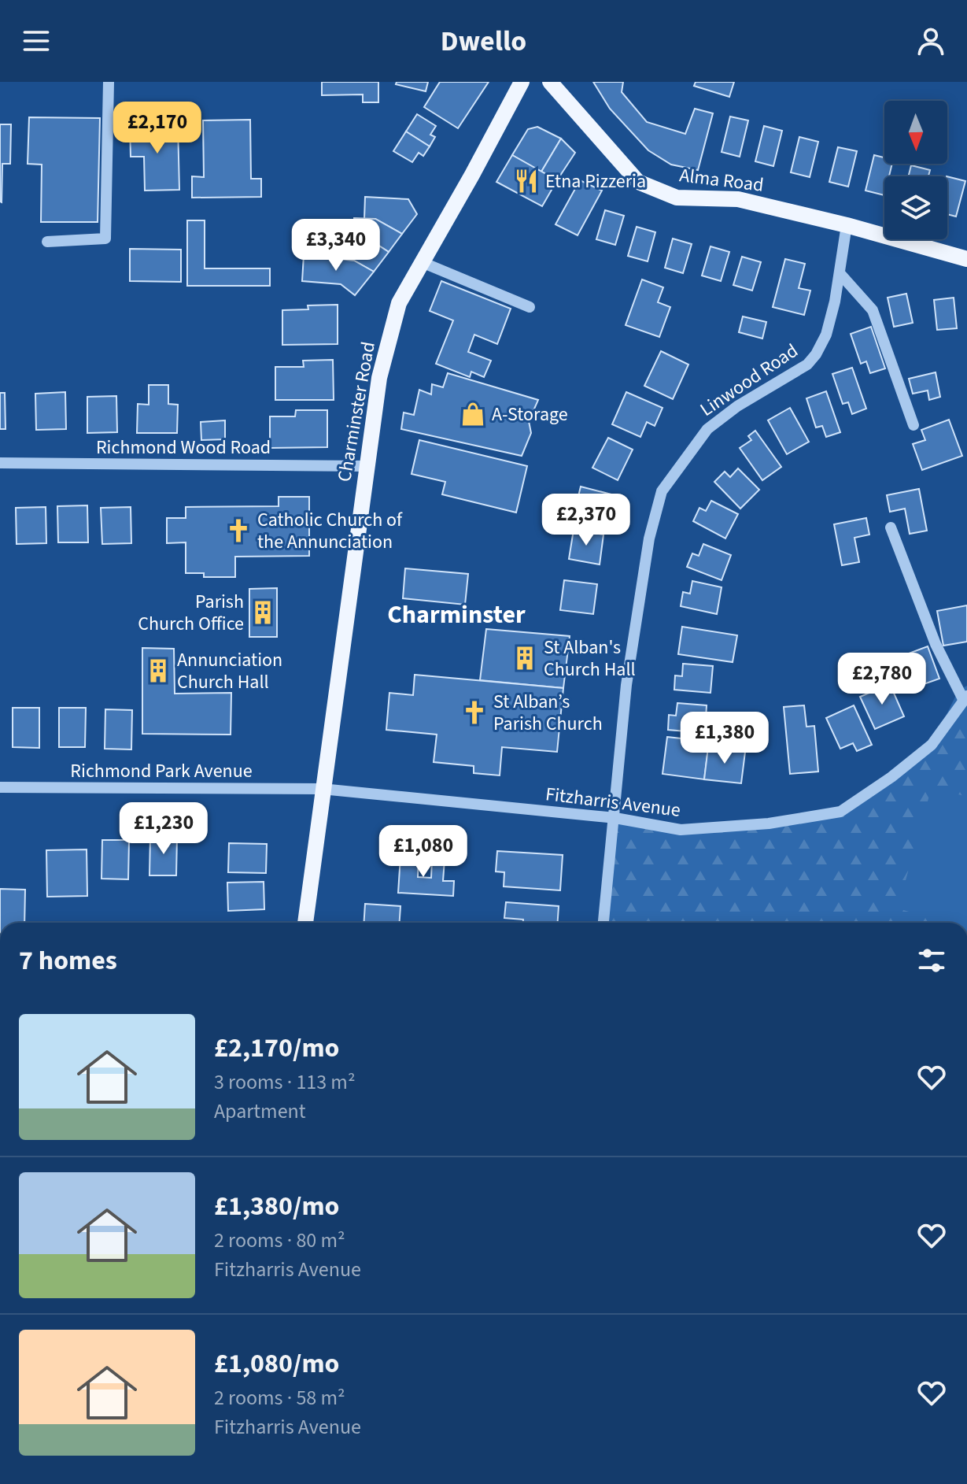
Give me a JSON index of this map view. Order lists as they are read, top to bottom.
{
  "streets": {
    "main road": ["Alma Road", "Charminster Road"],
    "street": [
      "Linwood Road",
      "Richmond Wood Road",
      "Richmond Park Avenue",
      "Fitzharris Avenue"
    ]
  },
  "crossings": [
    ["Alma Road", "Linwood Road"],
    ["Linwood Road", "Fitzharris Avenue"],
    ["Charminster Road", "Richmond Wood Road"],
    ["Charminster Road", "Richmond Park Avenue"],
    ["Charminster Road", "Fitzharris Avenue"],
    ["Richmond Park Avenue", "Fitzharris Avenue"]
  ],
  "districts": ["Charminster"],
  "places": {
    "restaurant": ["Etna Pizzeria"],
    "shop": ["A-Storage"],
    "church": ["Catholic Church of the Annunciation", "St Alban’s Parish Church"],
    "building": ["Parish Church Office", "St Alban's Church Hall", "Annunciation Church Hall"]
  },
  "north": "bottom",
  "page": {
    "header": "Dwello",
    "price": [
      "£2,170",
      "£3,340",
      "£2,370",
      "£2,780",
      "£1,380",
      "£1,230",
      "£1,080"
    ],
    "heading": "7 homes",
    "list": [
      {
        "name": "£2,170/mo",
        "note": "3 rooms · 113 m² · Apartment"
      },
      {
        "name": "£1,380/mo",
        "note": "2 rooms · 80 m² · Fitzharris Avenue"
      },
      {
        "name": "£1,080/mo",
        "note": "2 rooms · 58 m² · Fitzharris Avenue"
      }
    ]
  }
}
